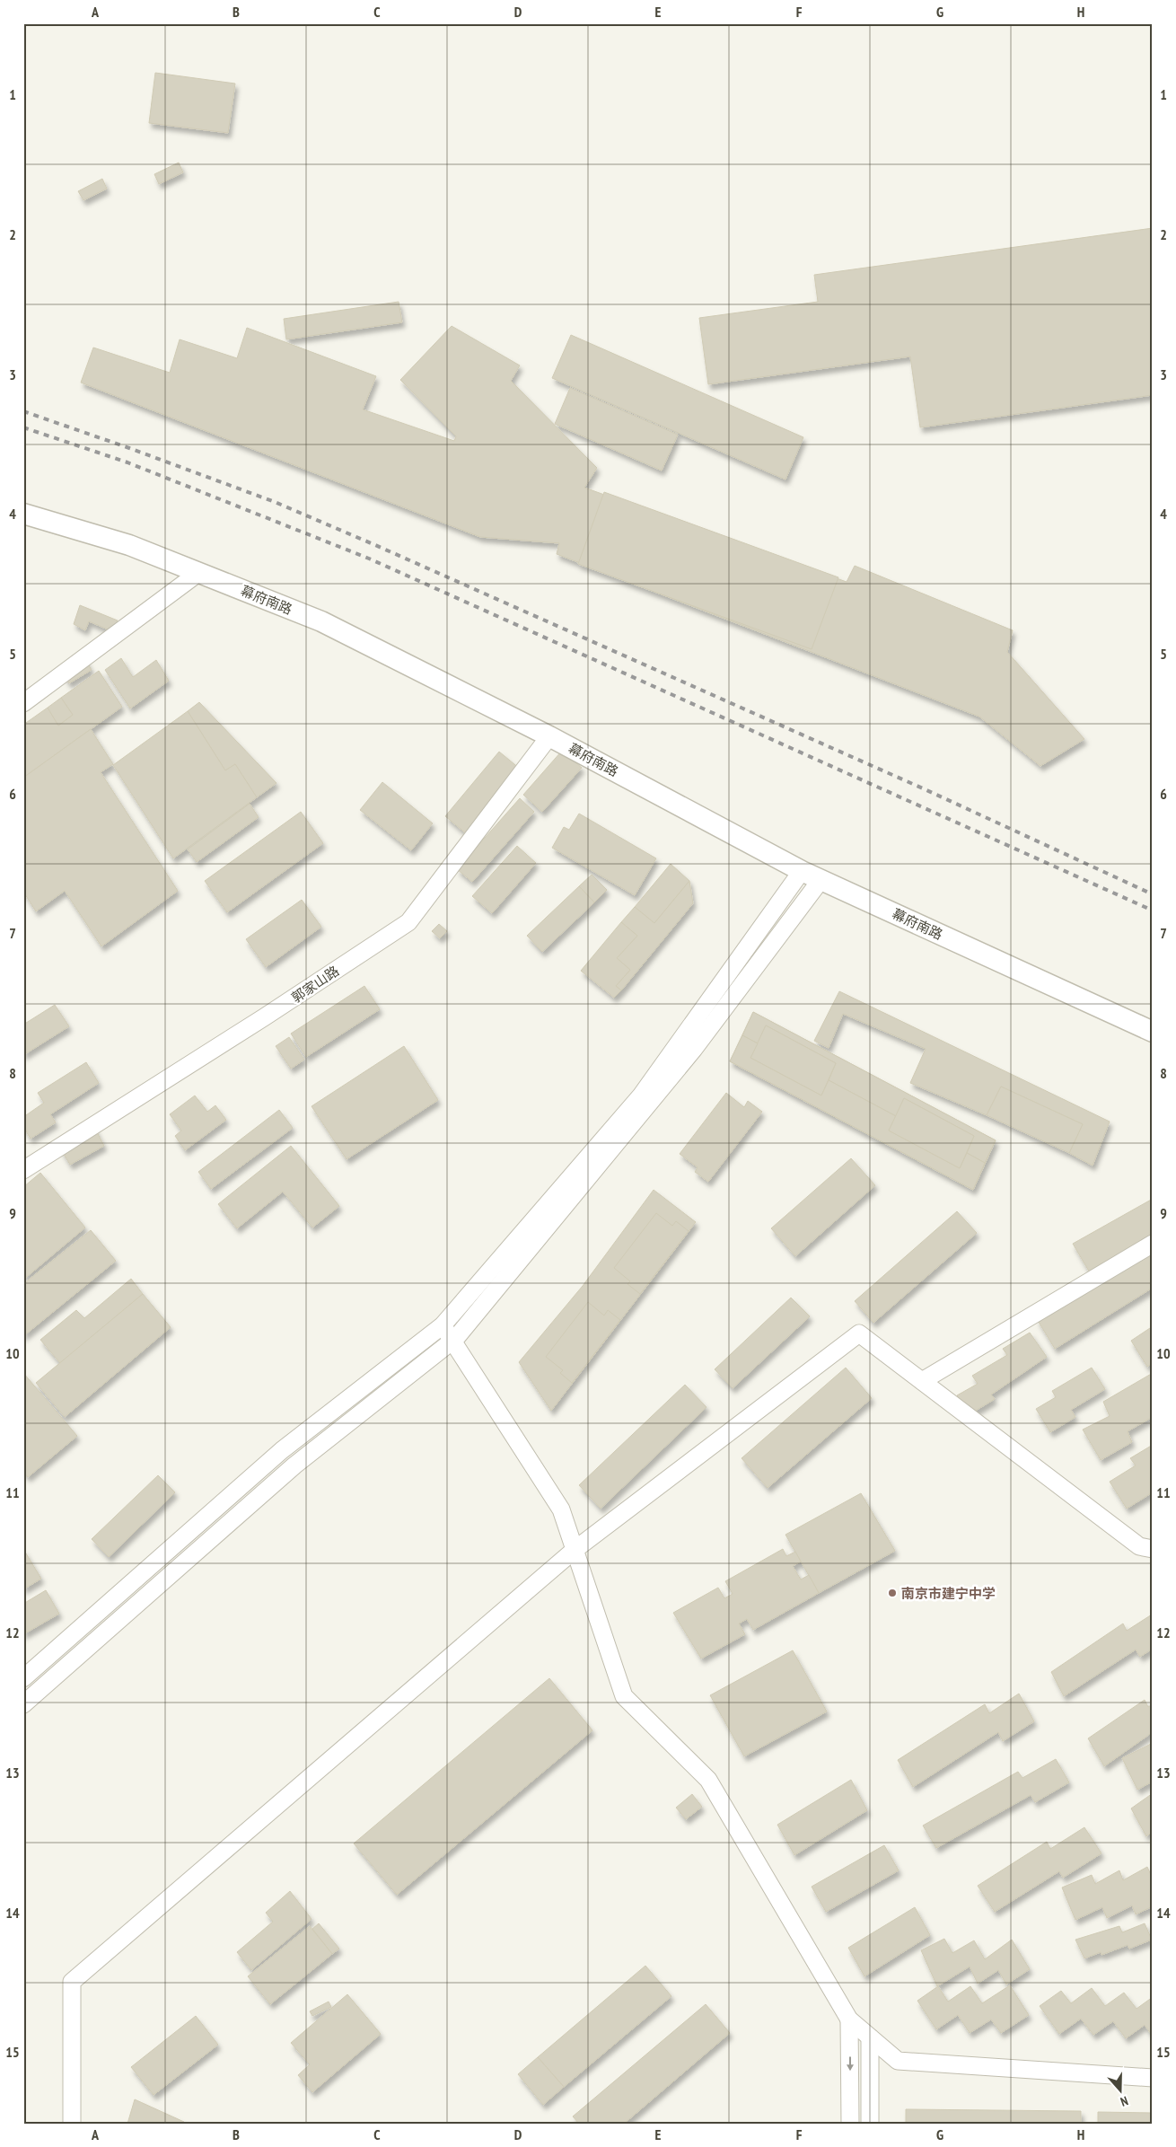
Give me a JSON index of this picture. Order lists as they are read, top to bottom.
{
  "streets": {
    "street": ["幕府南路", "郭家山路"]
  },
  "crossings": [
    ["幕府南路", "郭家山路"]
  ],
  "places": ["南京市建宁中学"],
  "north": "bottom",
  "grid": {
    "columns": [
      "A",
      "B",
      "C",
      "D",
      "E",
      "F",
      "G",
      "H"
    ],
    "rows": [
      "1",
      "2",
      "3",
      "4",
      "5",
      "6",
      "7",
      "8",
      "9",
      "10",
      "11",
      "12",
      "13",
      "14",
      "15"
    ]
  }
}
